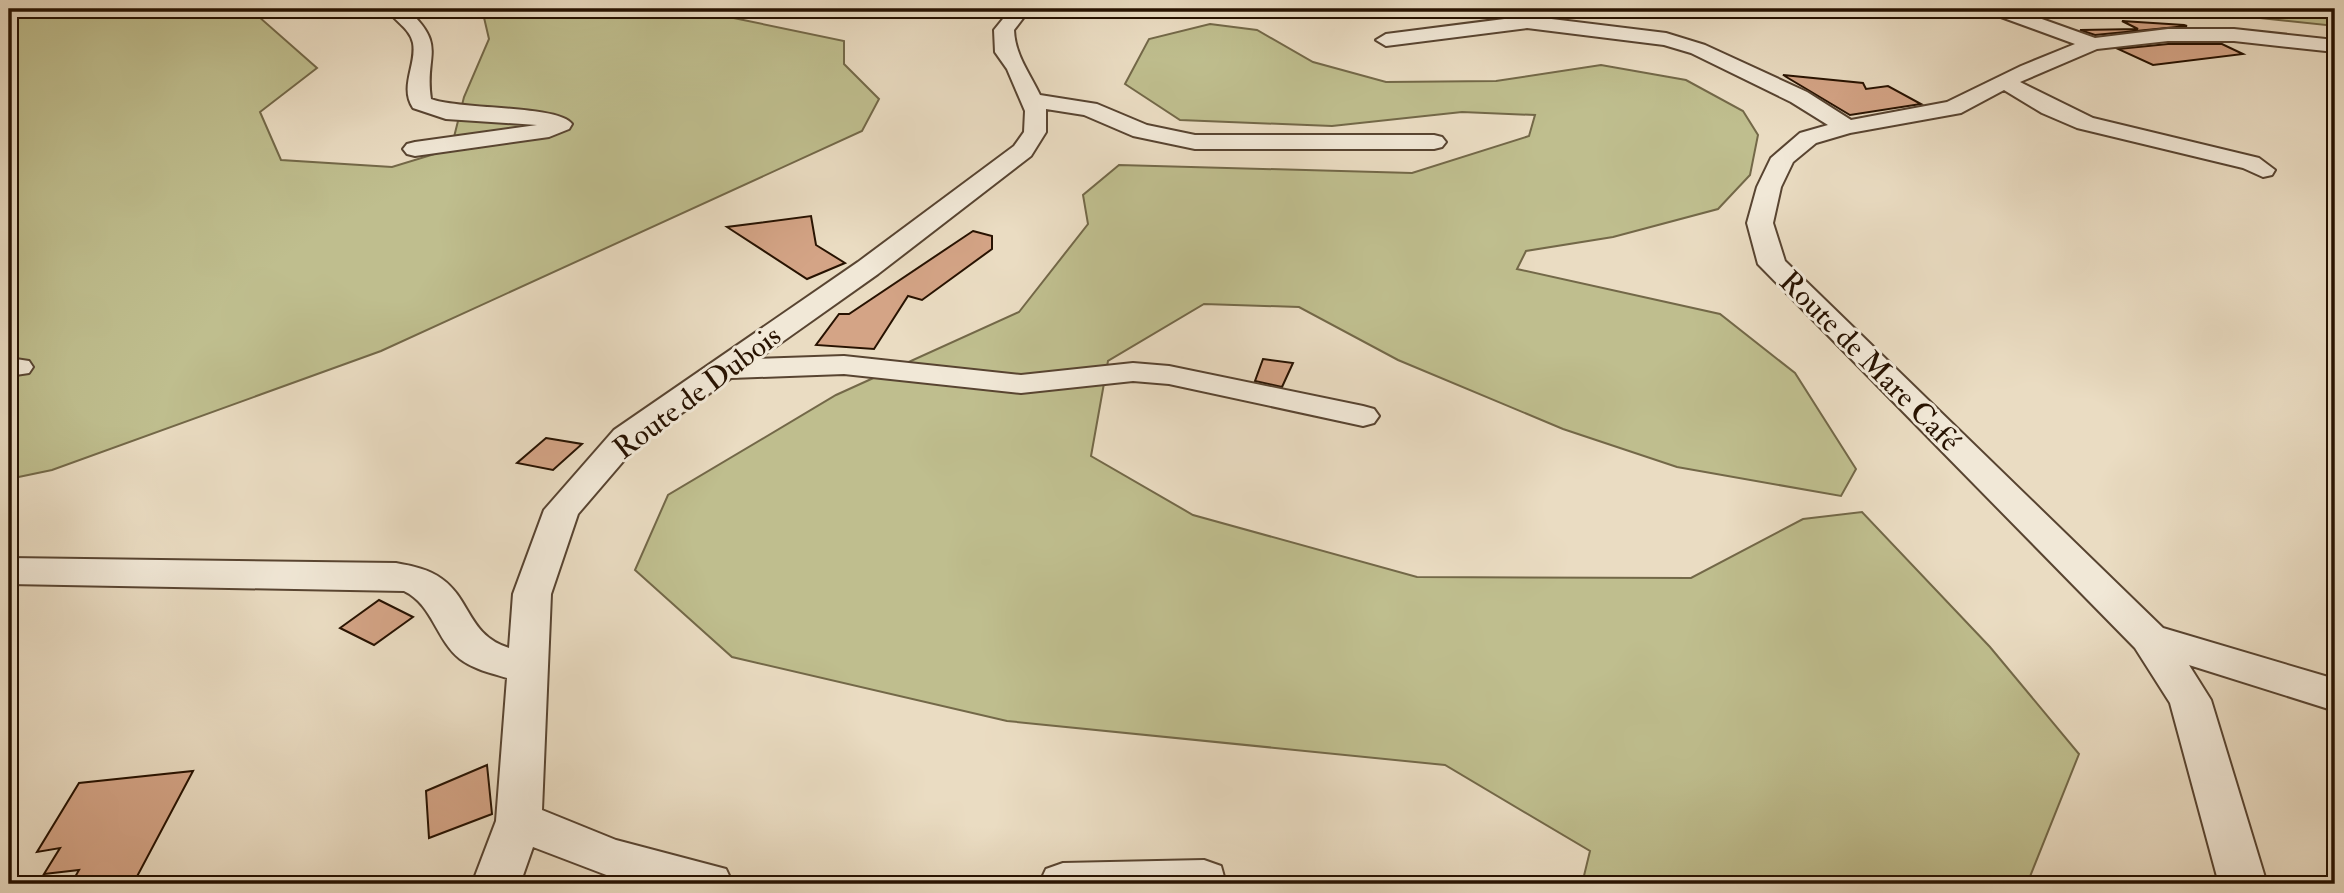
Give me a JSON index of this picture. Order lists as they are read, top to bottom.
{
  "streets": {
    "street": ["Route de Mare Café", "Route de Dubois"]
  }
}
